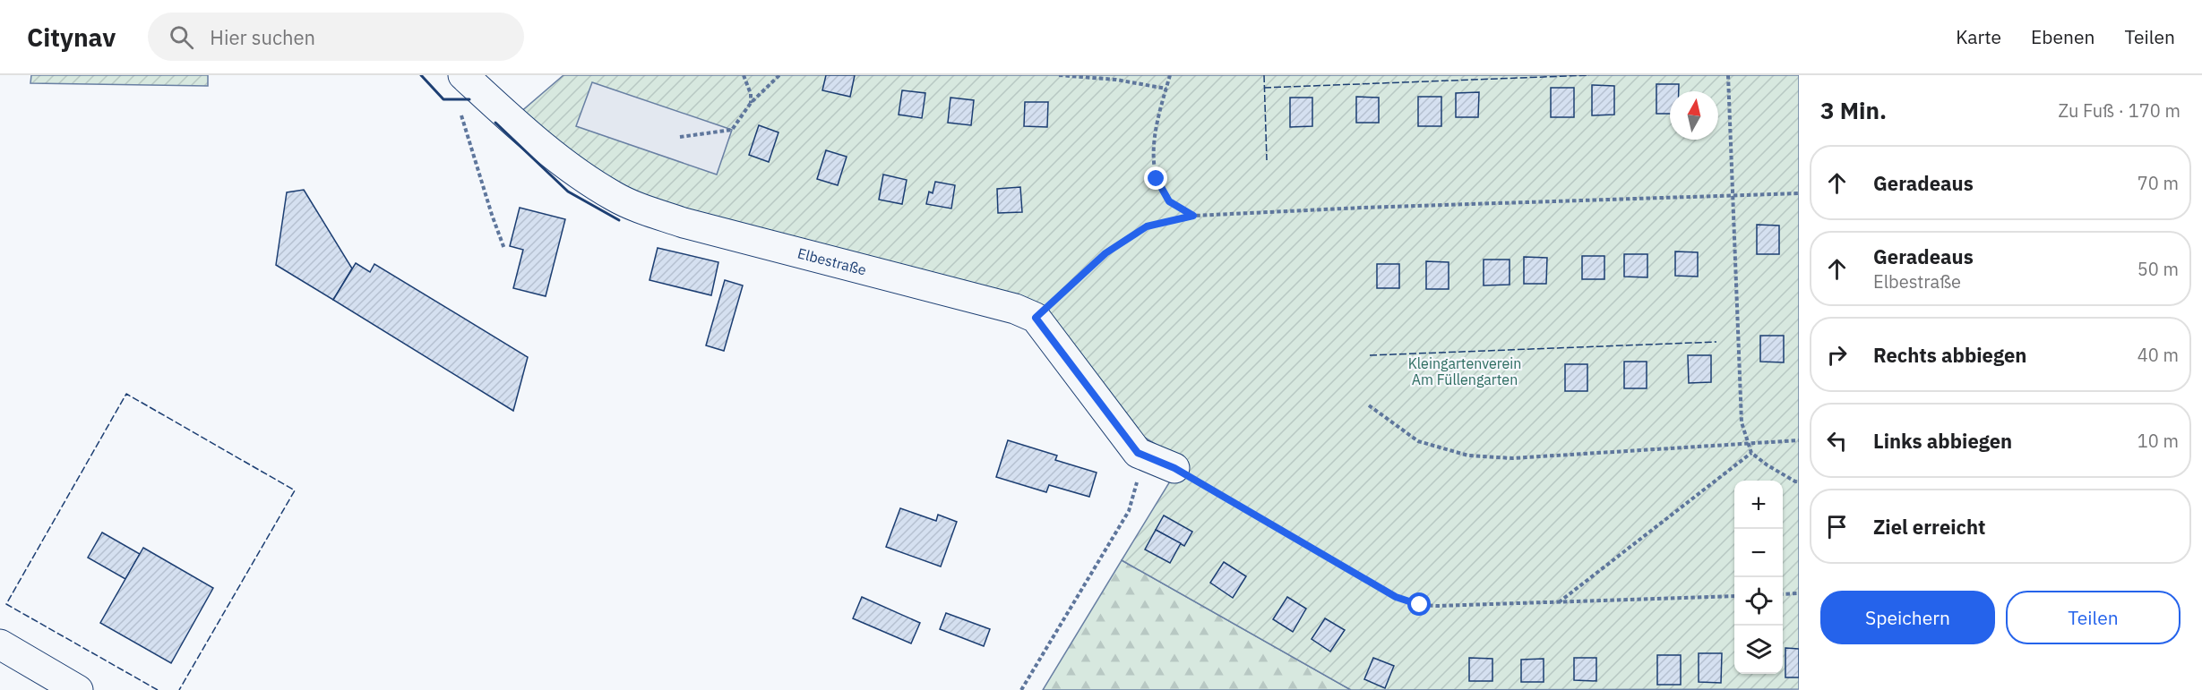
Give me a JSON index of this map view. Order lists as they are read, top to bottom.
{
  "streets": {
    "street": ["Elbestraße"]
  },
  "parks": ["Kleingartenverein Am Füllengarten"],
  "north": "top",
  "page": {
    "header": "Citynav",
    "search": "Hier suchen",
    "nav": ["Karte", "Ebenen", "Teilen"],
    "heading": ["3 Min.", "Zu Fuß · 170 m"],
    "list": [
      ["Geradeaus", "70 m"],
      ["Geradeaus", "Elbestraße", "50 m"],
      ["Rechts abbiegen", "40 m"],
      ["Links abbiegen", "10 m"],
      "Ziel erreicht"
    ],
    "map_buttons": ["+", "−"],
    "buttons": ["Speichern", "Teilen"]
  }
}
